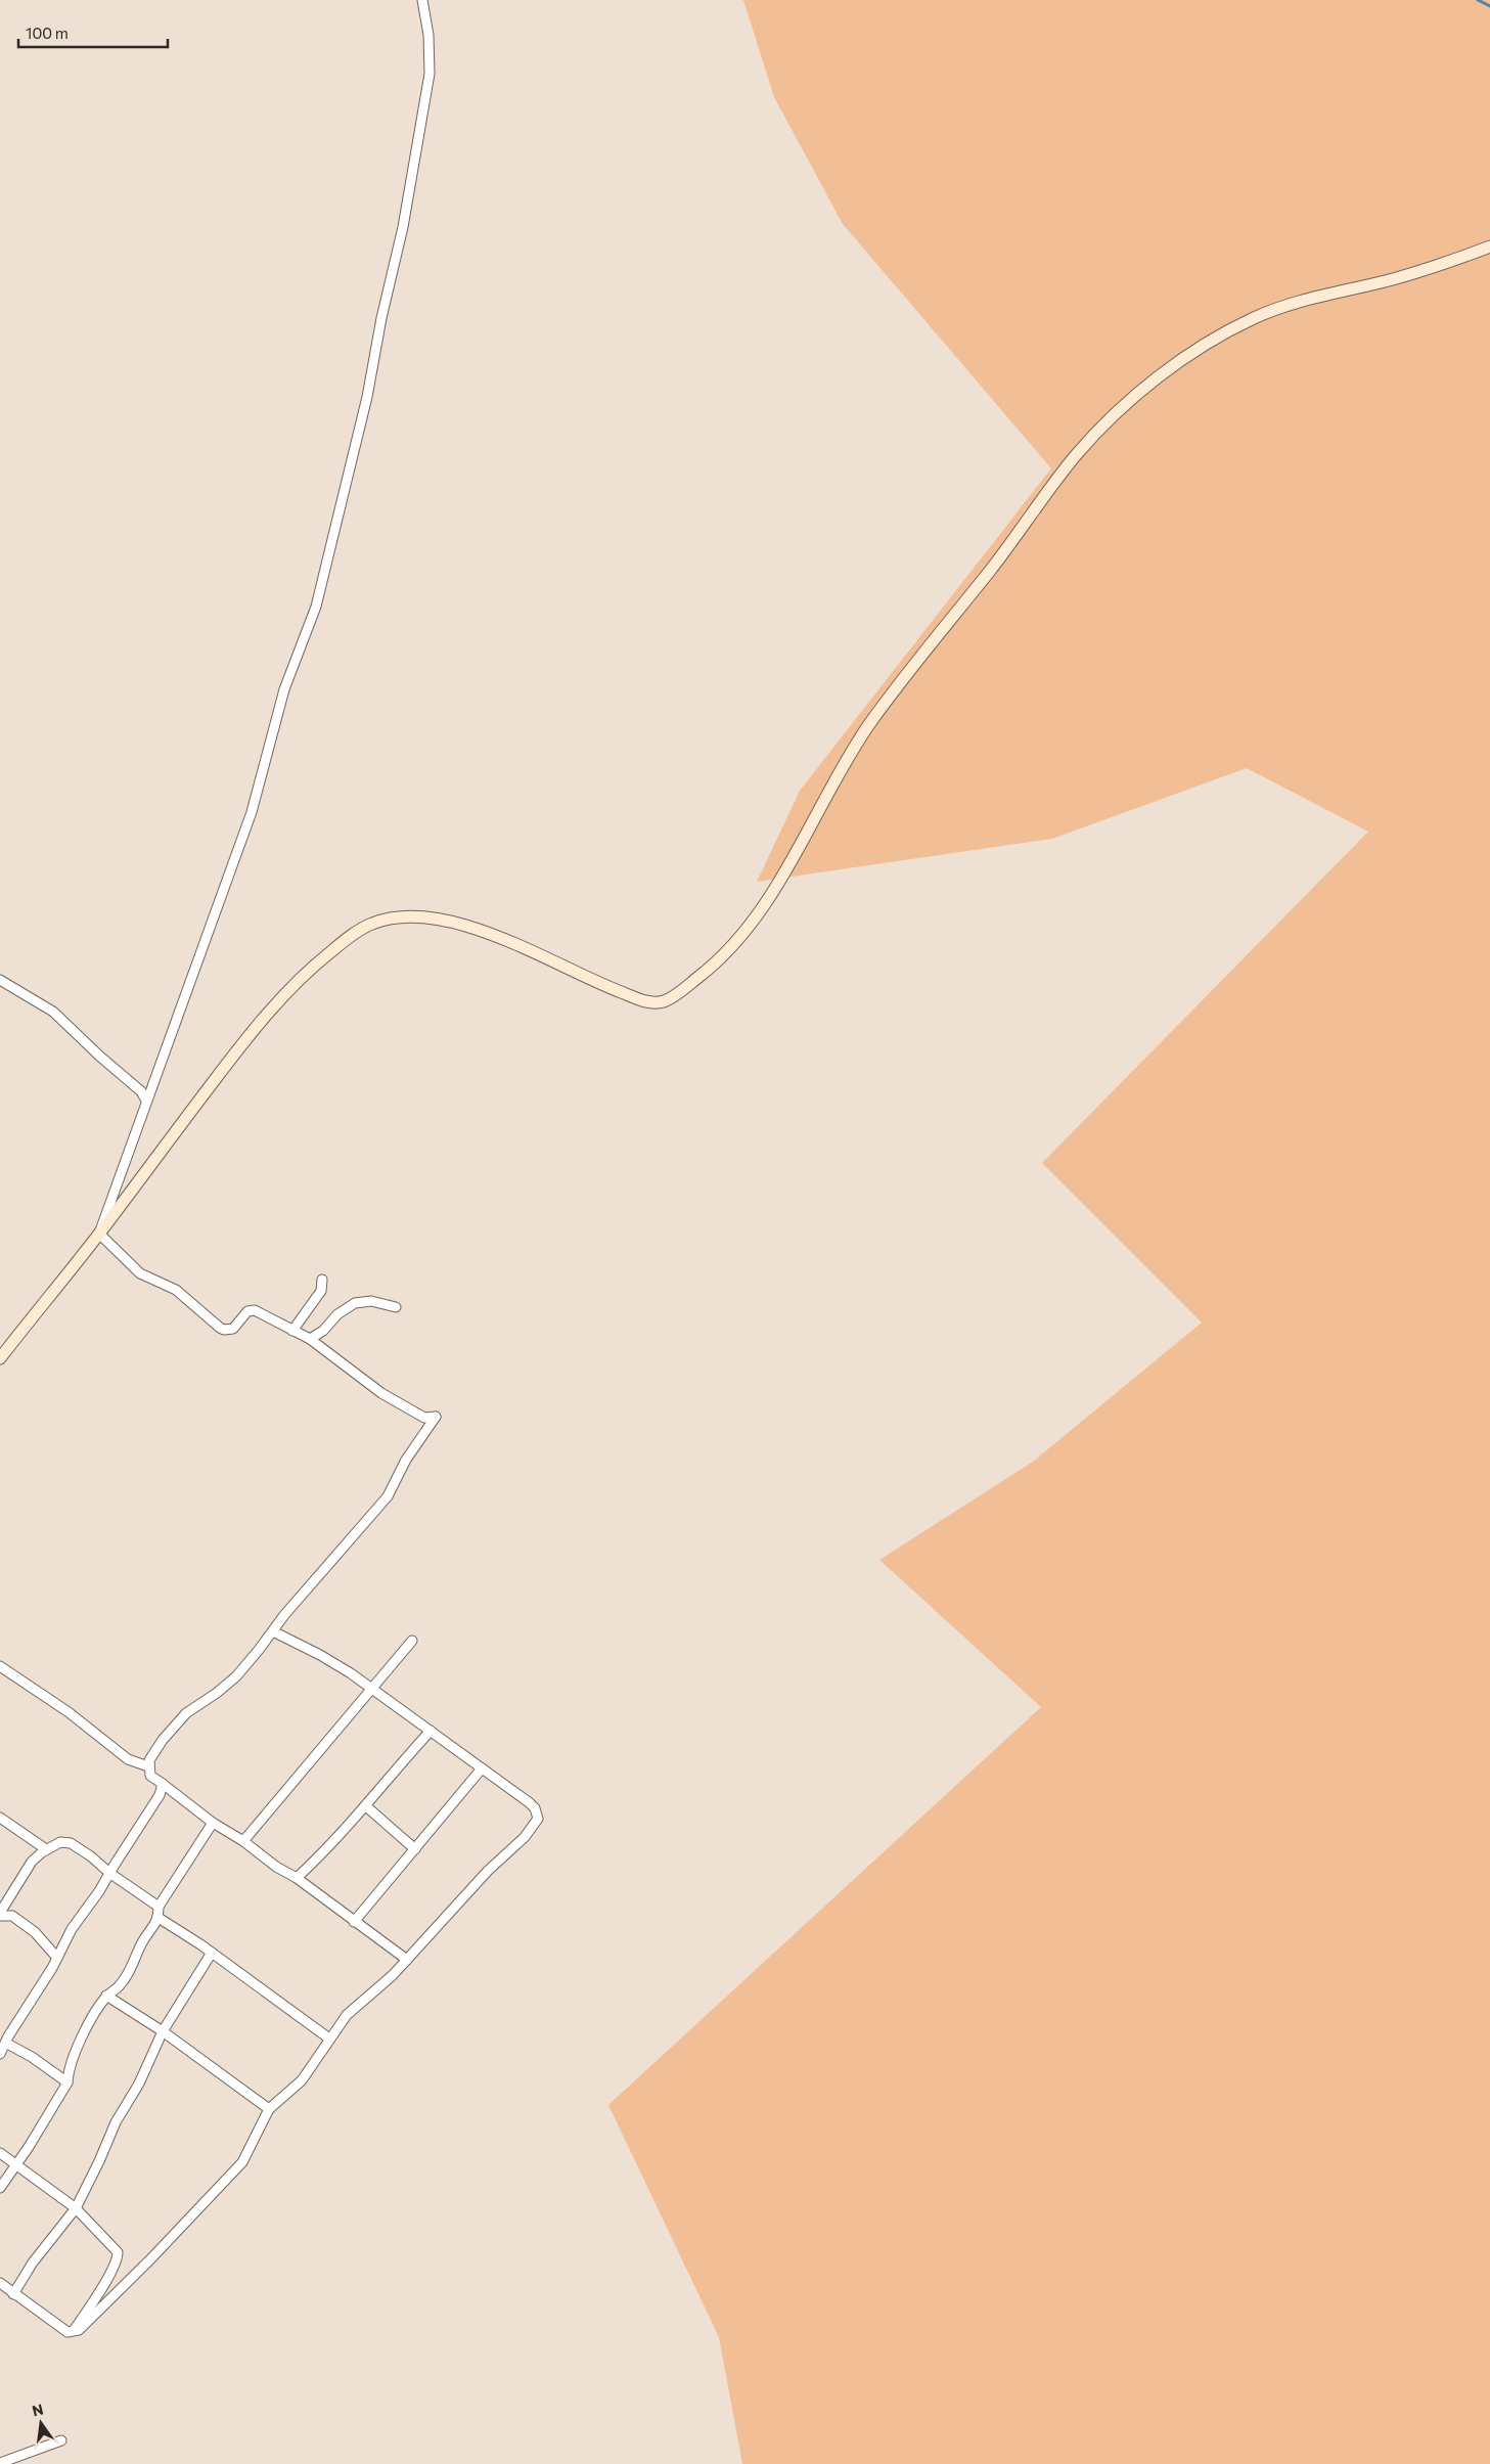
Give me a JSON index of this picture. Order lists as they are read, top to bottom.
{
  "scale_bar": "100 m",
  "north": "top"
}
